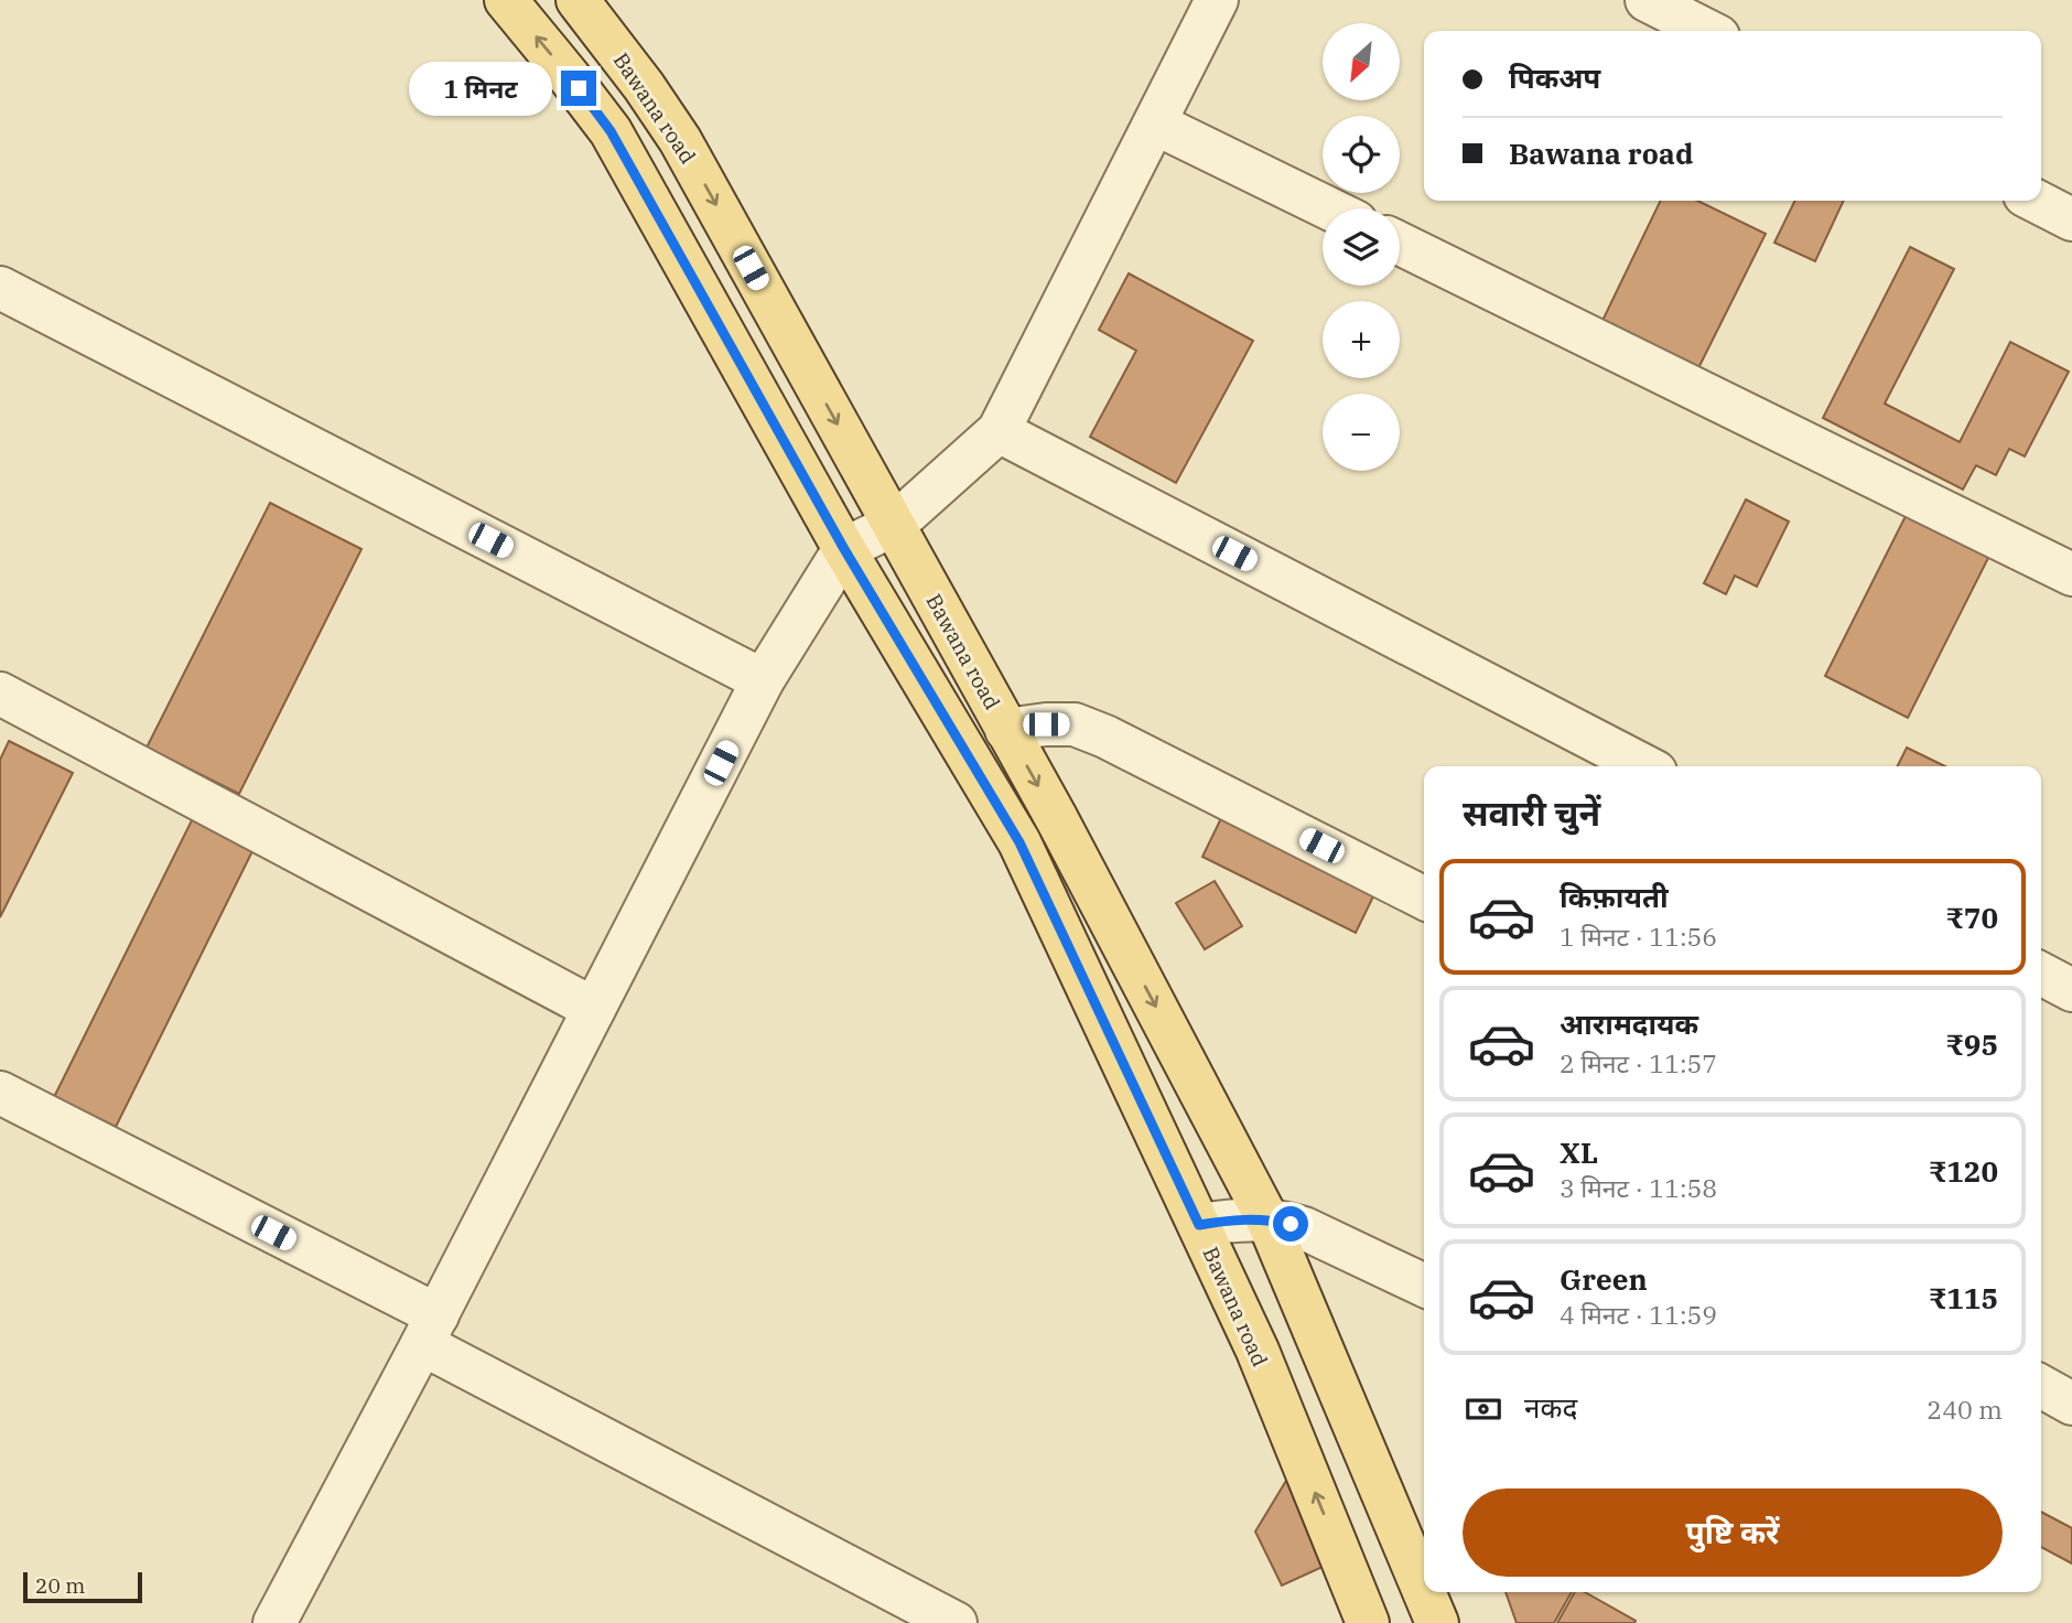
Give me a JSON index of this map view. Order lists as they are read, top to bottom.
{
  "streets": {
    "main road": ["Bawana road"]
  },
  "scale_bar": "20 m",
  "north": "bottom left",
  "page": {
    "map_buttons": ["+", "−"],
    "banner": ["पिकअप", "Bawana road"],
    "bubble": "1 मिनट",
    "heading": "सवारी चुनें",
    "list": [
      {
        "name": "किफ़ायती",
        "note": "1 मिनट · 11:56",
        "value": "₹70"
      },
      {
        "name": "आरामदायक",
        "note": "2 मिनट · 11:57",
        "value": "₹95"
      },
      {
        "name": "XL",
        "note": "3 मिनट · 11:58",
        "value": "₹120"
      },
      {
        "name": "Green",
        "note": "4 मिनट · 11:59",
        "value": "₹115"
      }
    ],
    "pay": ["नकद", "240 m"],
    "buttons": "पुष्टि करें",
    "scale": "20 m"
  }
}
